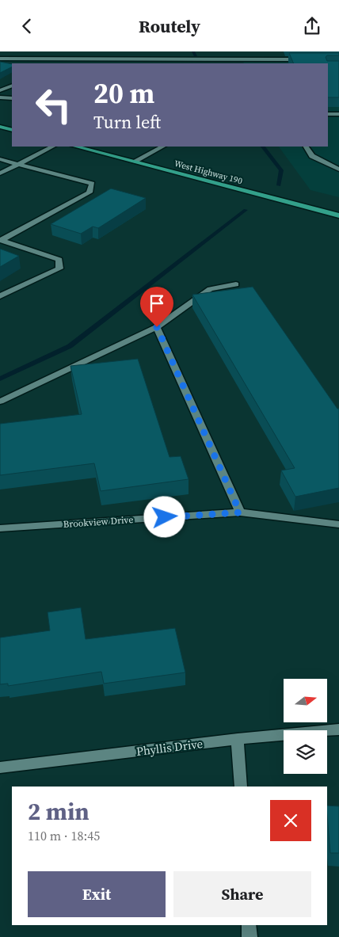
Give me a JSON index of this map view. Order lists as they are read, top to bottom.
{
  "streets": {
    "main road": ["West Highway 190"],
    "street": ["Brookview Drive", "Phyllis Drive"]
  },
  "north": "right",
  "page": {
    "header": "Routely",
    "turn": ["20 m", "Turn left"],
    "heading": ["2 min", "110 m · 18:45"],
    "buttons": ["Exit", "Share"]
  }
}
